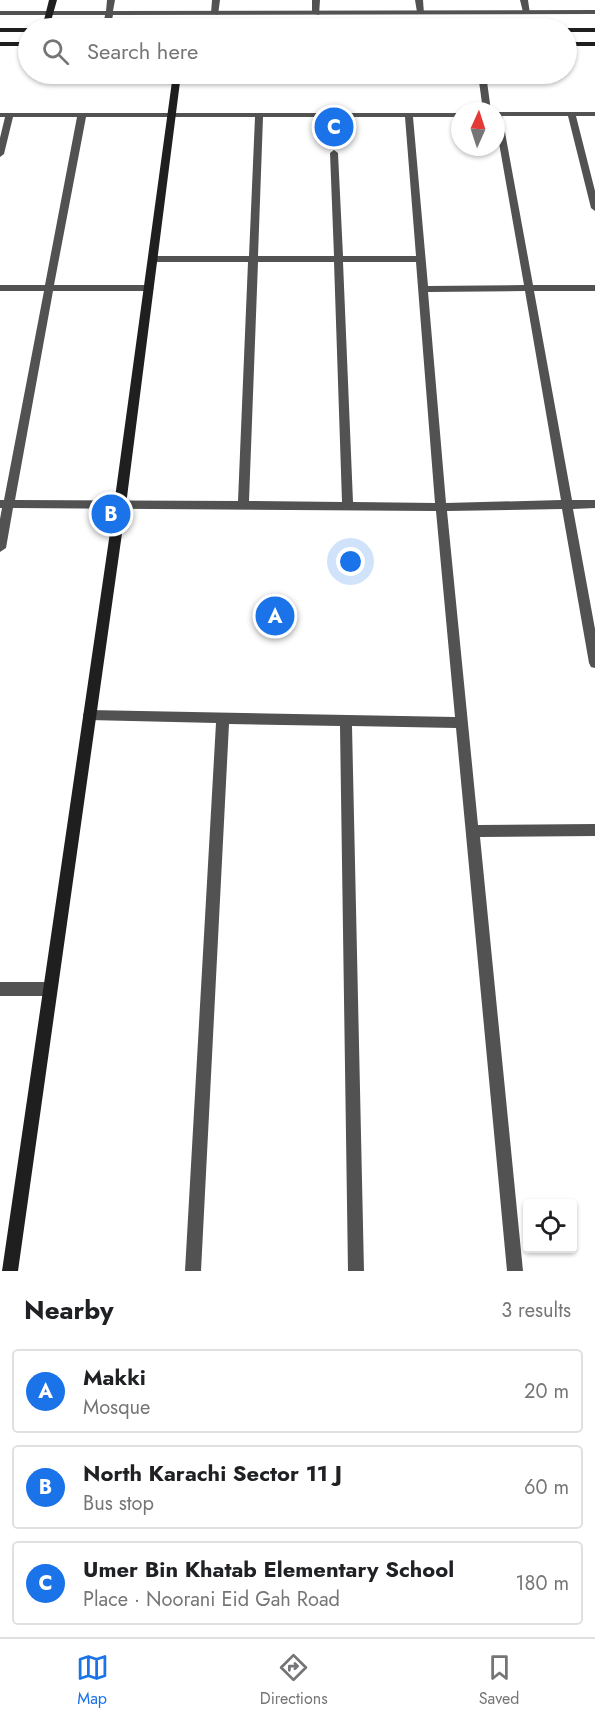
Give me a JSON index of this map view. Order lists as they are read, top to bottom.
{
  "north": "top",
  "page": {
    "search": "Search here",
    "pins": ["C", "B", "A"],
    "heading": ["Nearby", "3 results"],
    "list": [
      {
        "mark": "A",
        "name": "Makki",
        "note": "Mosque",
        "value": "20 m"
      },
      {
        "mark": "B",
        "name": "North Karachi Sector 11 J",
        "note": "Bus stop",
        "value": "60 m"
      },
      {
        "mark": "C",
        "name": "Umer Bin Khatab Elementary School",
        "note": "Place · Noorani Eid Gah Road",
        "value": "180 m"
      }
    ],
    "nav": ["Map", "Directions", "Saved"]
  }
}
